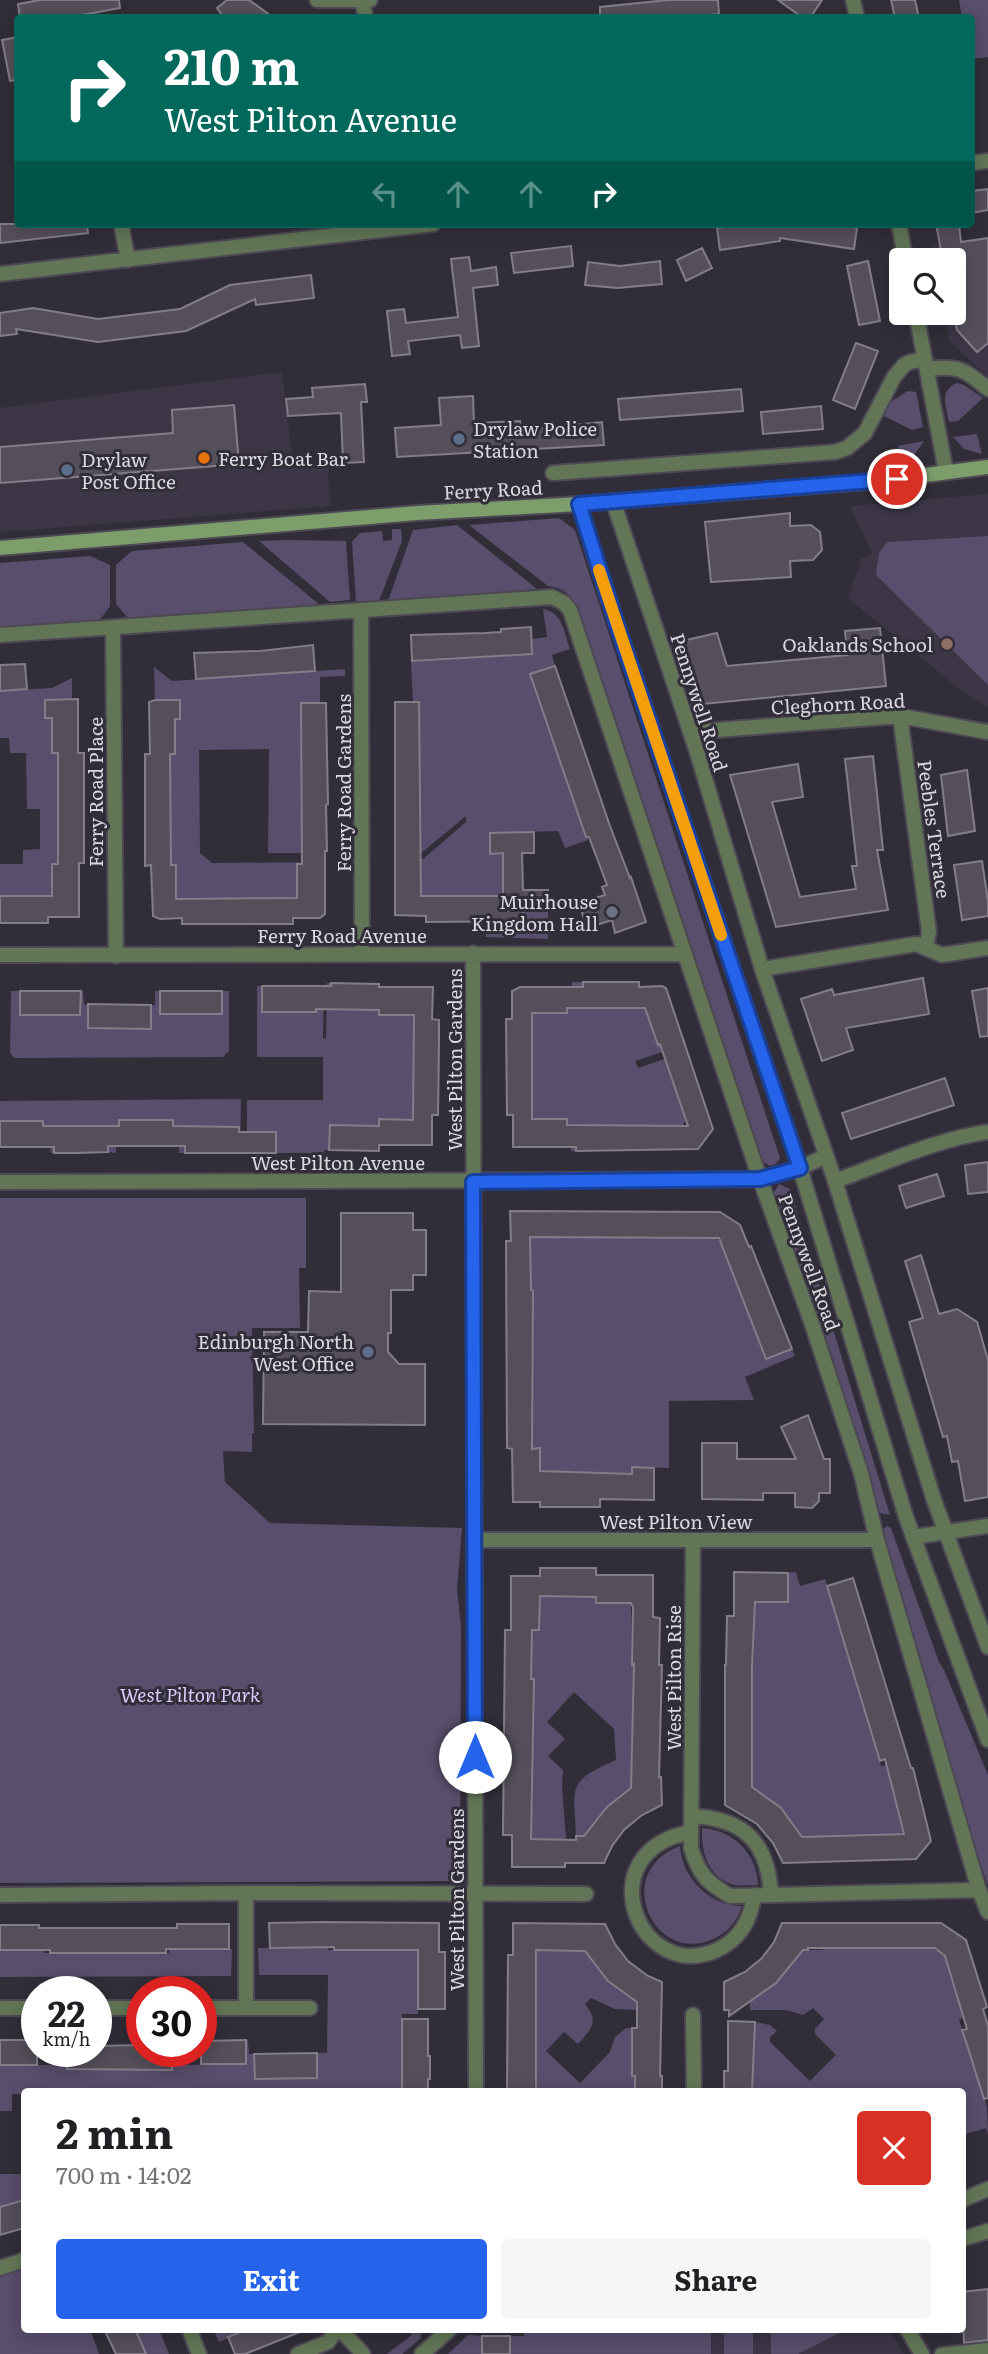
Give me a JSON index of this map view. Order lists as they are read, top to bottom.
{
  "streets": {
    "main road": ["Ferry Road"],
    "street": [
      "Pennywell Road",
      "Cleghorn Road",
      "Ferry Road Gardens",
      "Ferry Road Place",
      "Peebles Terrace",
      "Ferry Road Avenue",
      "West Pilton Gardens",
      "West Pilton Avenue",
      "West Pilton View",
      "West Pilton Rise"
    ]
  },
  "crossings": [
    ["Ferry Road", "Pennywell Road"],
    ["Pennywell Road", "Cleghorn Road"],
    ["Pennywell Road", "Ferry Road Gardens"],
    ["Pennywell Road", "Ferry Road Avenue"],
    ["Pennywell Road", "West Pilton Avenue"],
    ["Pennywell Road", "West Pilton View"],
    ["Pennywell Road", "West Pilton Rise"],
    ["Cleghorn Road", "Peebles Terrace"],
    ["Ferry Road Gardens", "Ferry Road Avenue"],
    ["Ferry Road Place", "Ferry Road Avenue"],
    ["Ferry Road Avenue", "West Pilton Gardens"],
    ["West Pilton Gardens", "West Pilton Avenue"],
    ["West Pilton Gardens", "West Pilton View"],
    ["West Pilton View", "West Pilton Rise"]
  ],
  "parks": ["West Pilton Park"],
  "places": [
    "Drylaw Police Station",
    "Ferry Boat Bar",
    "Drylaw Post Office",
    "Oaklands School",
    "Muirhouse Kingdom Hall",
    "Edinburgh North West Office"
  ],
  "page": {
    "turn": ["210 m", "West Pilton Avenue"],
    "speed": "22 km/h",
    "limit": "30",
    "heading": ["2 min", "700 m · 14:02"],
    "buttons": ["Exit", "Share"]
  }
}
